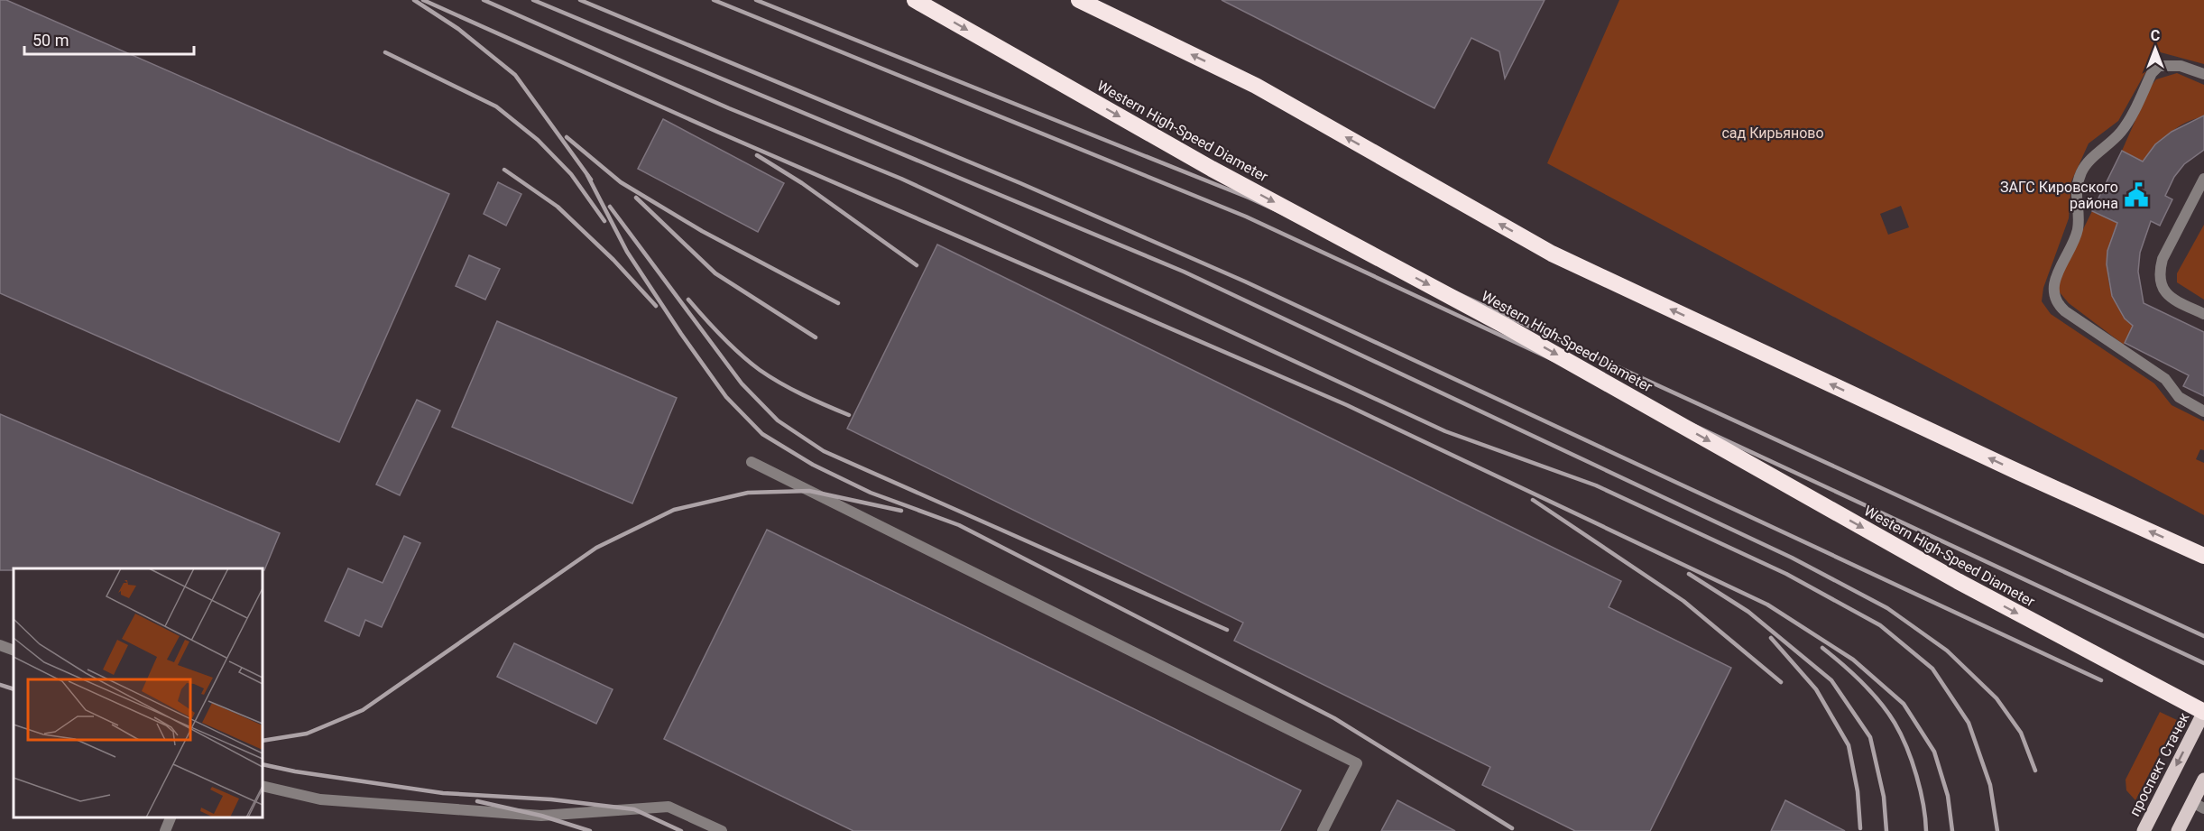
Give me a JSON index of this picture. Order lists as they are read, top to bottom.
{
  "streets": {
    "highway": ["Western High-Speed Diameter"],
    "main road": ["проспект Стачек"]
  },
  "crossings": [
    ["Western High-Speed Diameter", "проспект Стачек"]
  ],
  "parks": ["сад Кирьяново"],
  "places": {
    "public building": ["ЗАГС Кировского района"]
  },
  "scale_bar": "50 m",
  "north": "top"
}
